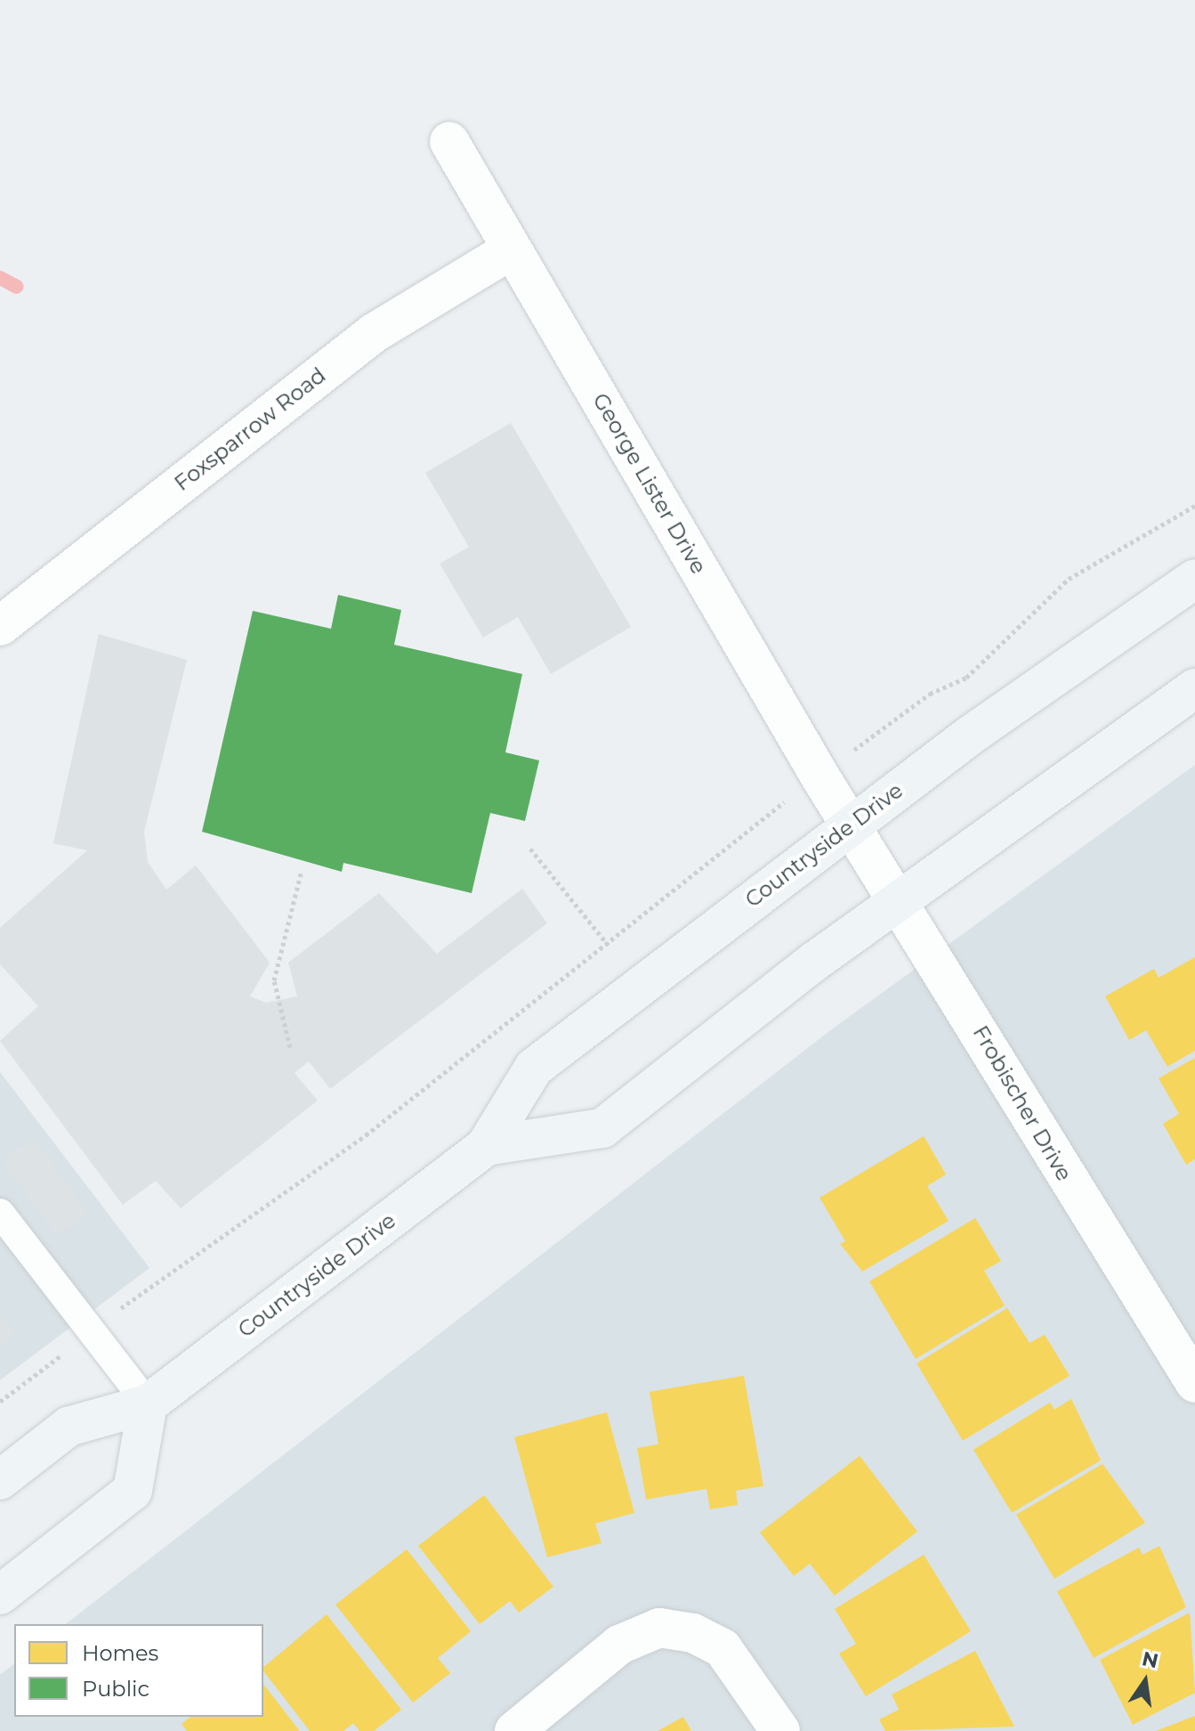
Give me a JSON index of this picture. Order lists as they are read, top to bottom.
{
  "streets": {
    "main road": ["Countryside Drive"],
    "street": ["Foxsparrow Road", "George Lister Drive", "Frobischer Drive"]
  },
  "crossings": [
    ["Foxsparrow Road", "George Lister Drive"],
    ["George Lister Drive", "Countryside Drive"],
    ["George Lister Drive", "Frobischer Drive"],
    ["Countryside Drive", "Frobischer Drive"]
  ],
  "legend": ["Homes", "Public"],
  "north": "top"
}
